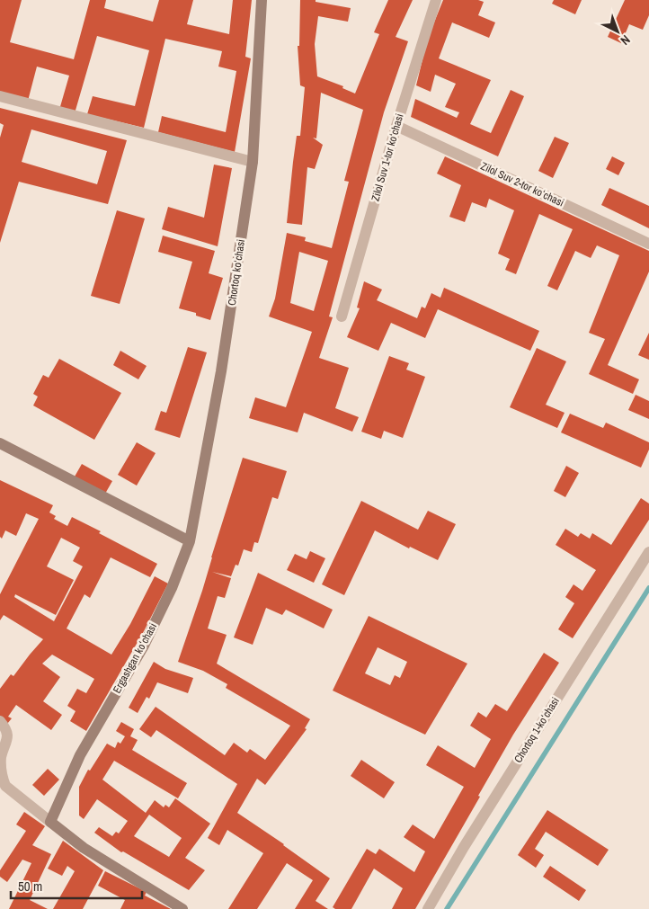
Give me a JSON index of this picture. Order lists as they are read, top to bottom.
{
  "streets": {
    "main road": ["Chortoq koʻchasi", "Ergashgan koʻchasi"],
    "street": ["Zilol Suv 1-tor koʻchasi", "Zilol Suv 2-tor koʻchasi", "Chortoq 1-koʻchasi"]
  },
  "crossings": [
    ["Zilol Suv 1-tor koʻchasi", "Zilol Suv 2-tor koʻchasi"],
    ["Chortoq koʻchasi", "Ergashgan koʻchasi"]
  ],
  "scale_bar": "50 m",
  "north": "bottom right"
}
